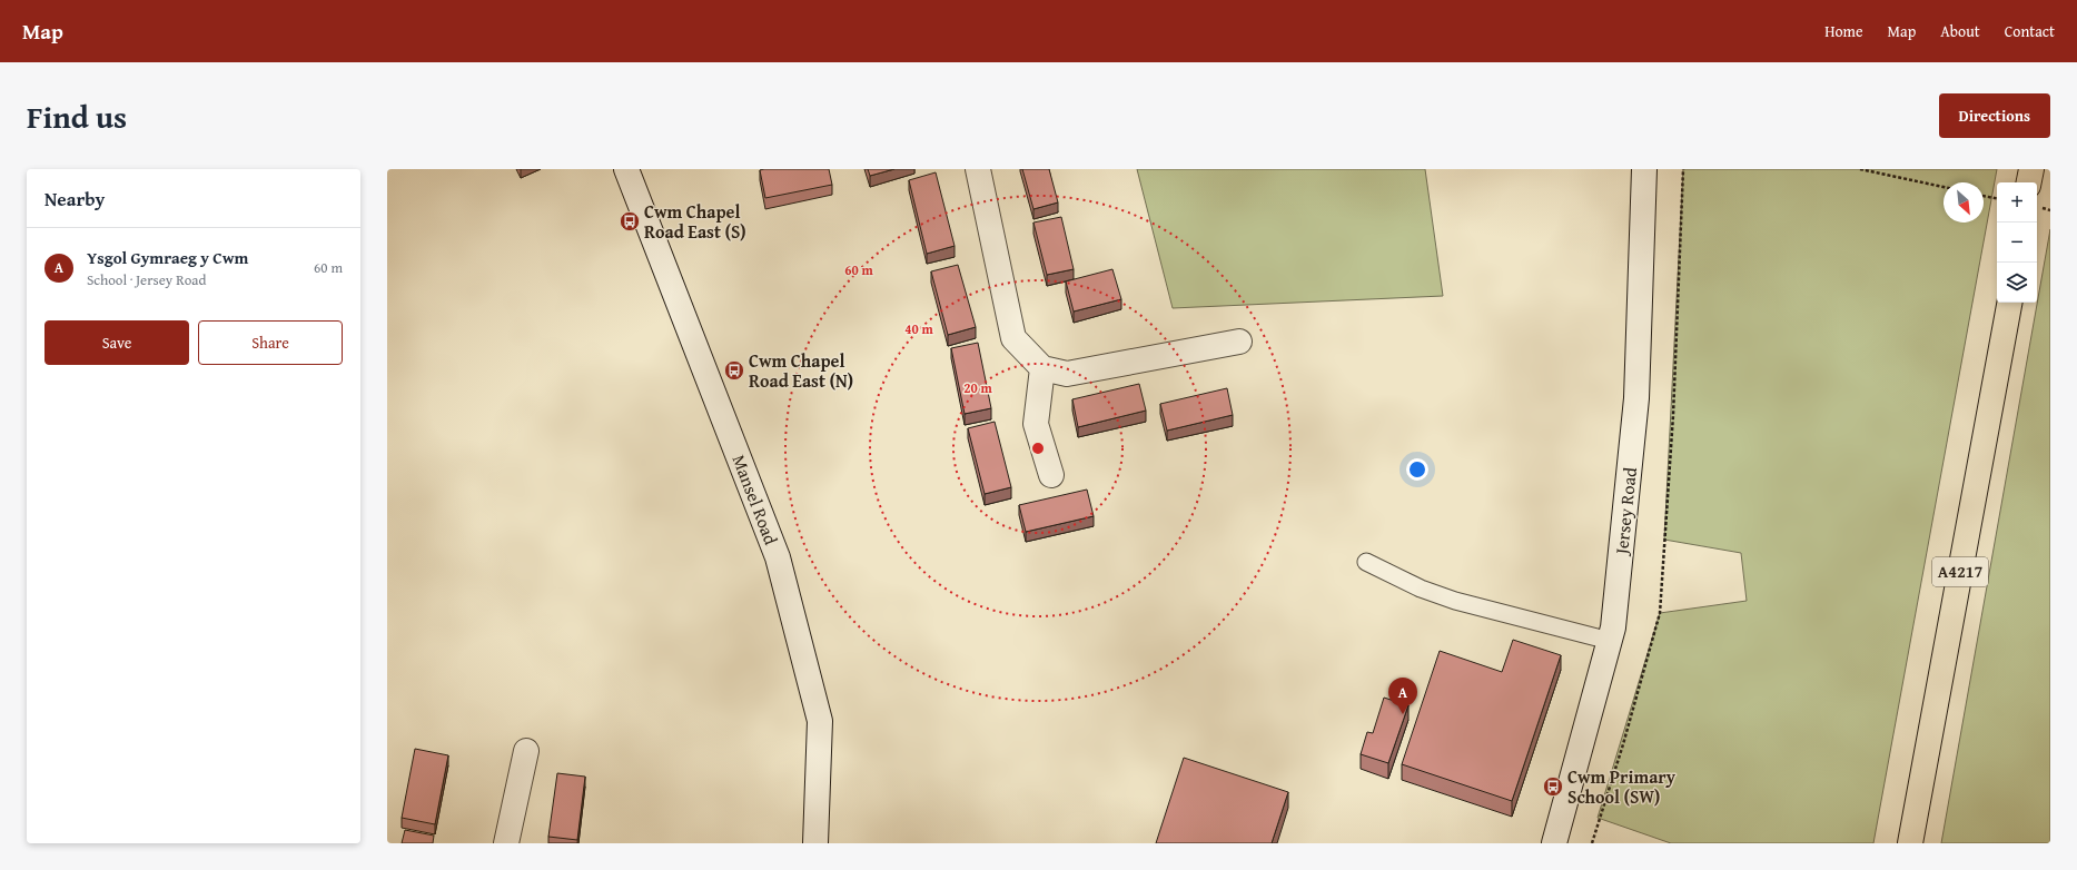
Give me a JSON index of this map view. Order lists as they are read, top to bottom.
{
  "streets": {
    "main road": ["A4217"],
    "street": ["Mansel Road", "Jersey Road"]
  },
  "places": {
    "bus stop": ["Cwm Chapel Road East (S)", "Cwm Chapel Road East (N)", "Cwm Primary School (SW)"]
  },
  "north": "bottom right",
  "page": {
    "header": "Map",
    "nav": [
      "Home",
      "Map",
      "About",
      "Contact"
    ],
    "title": "Find us",
    "buttons": [
      "Directions",
      ["Save", "Share"]
    ],
    "heading": "Nearby",
    "map_buttons": ["+", "−"],
    "list": [
      {
        "mark": "A",
        "name": "Ysgol Gymraeg y Cwm",
        "note": "School · Jersey Road",
        "value": "60 m"
      }
    ],
    "pins": "A"
  },
  "rings": ["60 m", "40 m", "20 m"]
}
